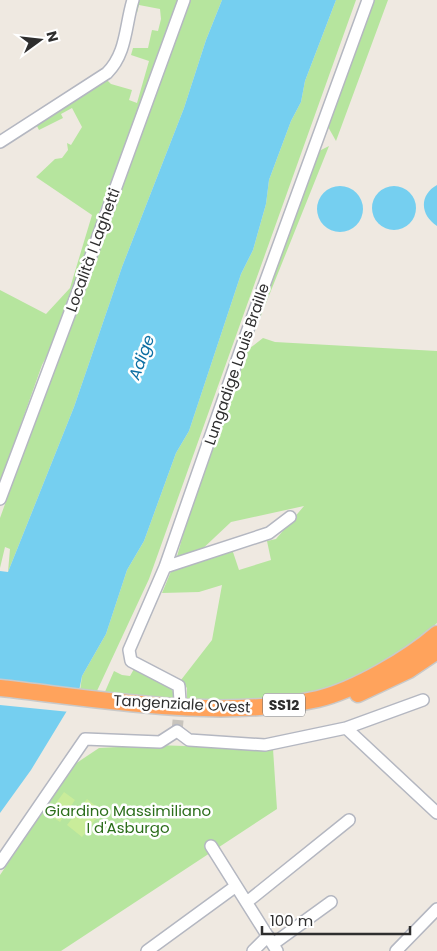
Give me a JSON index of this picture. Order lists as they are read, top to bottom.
{
  "streets": {
    "highway": ["Tangenziale Ovest", "SS12"],
    "street": ["Località I Laghetti", "Lungadige Louis Braille"]
  },
  "water": ["Adige"],
  "parks": ["Giardino Massimiliano I d'Asburgo"],
  "scale_bar": "100 m",
  "north": "right"
}
